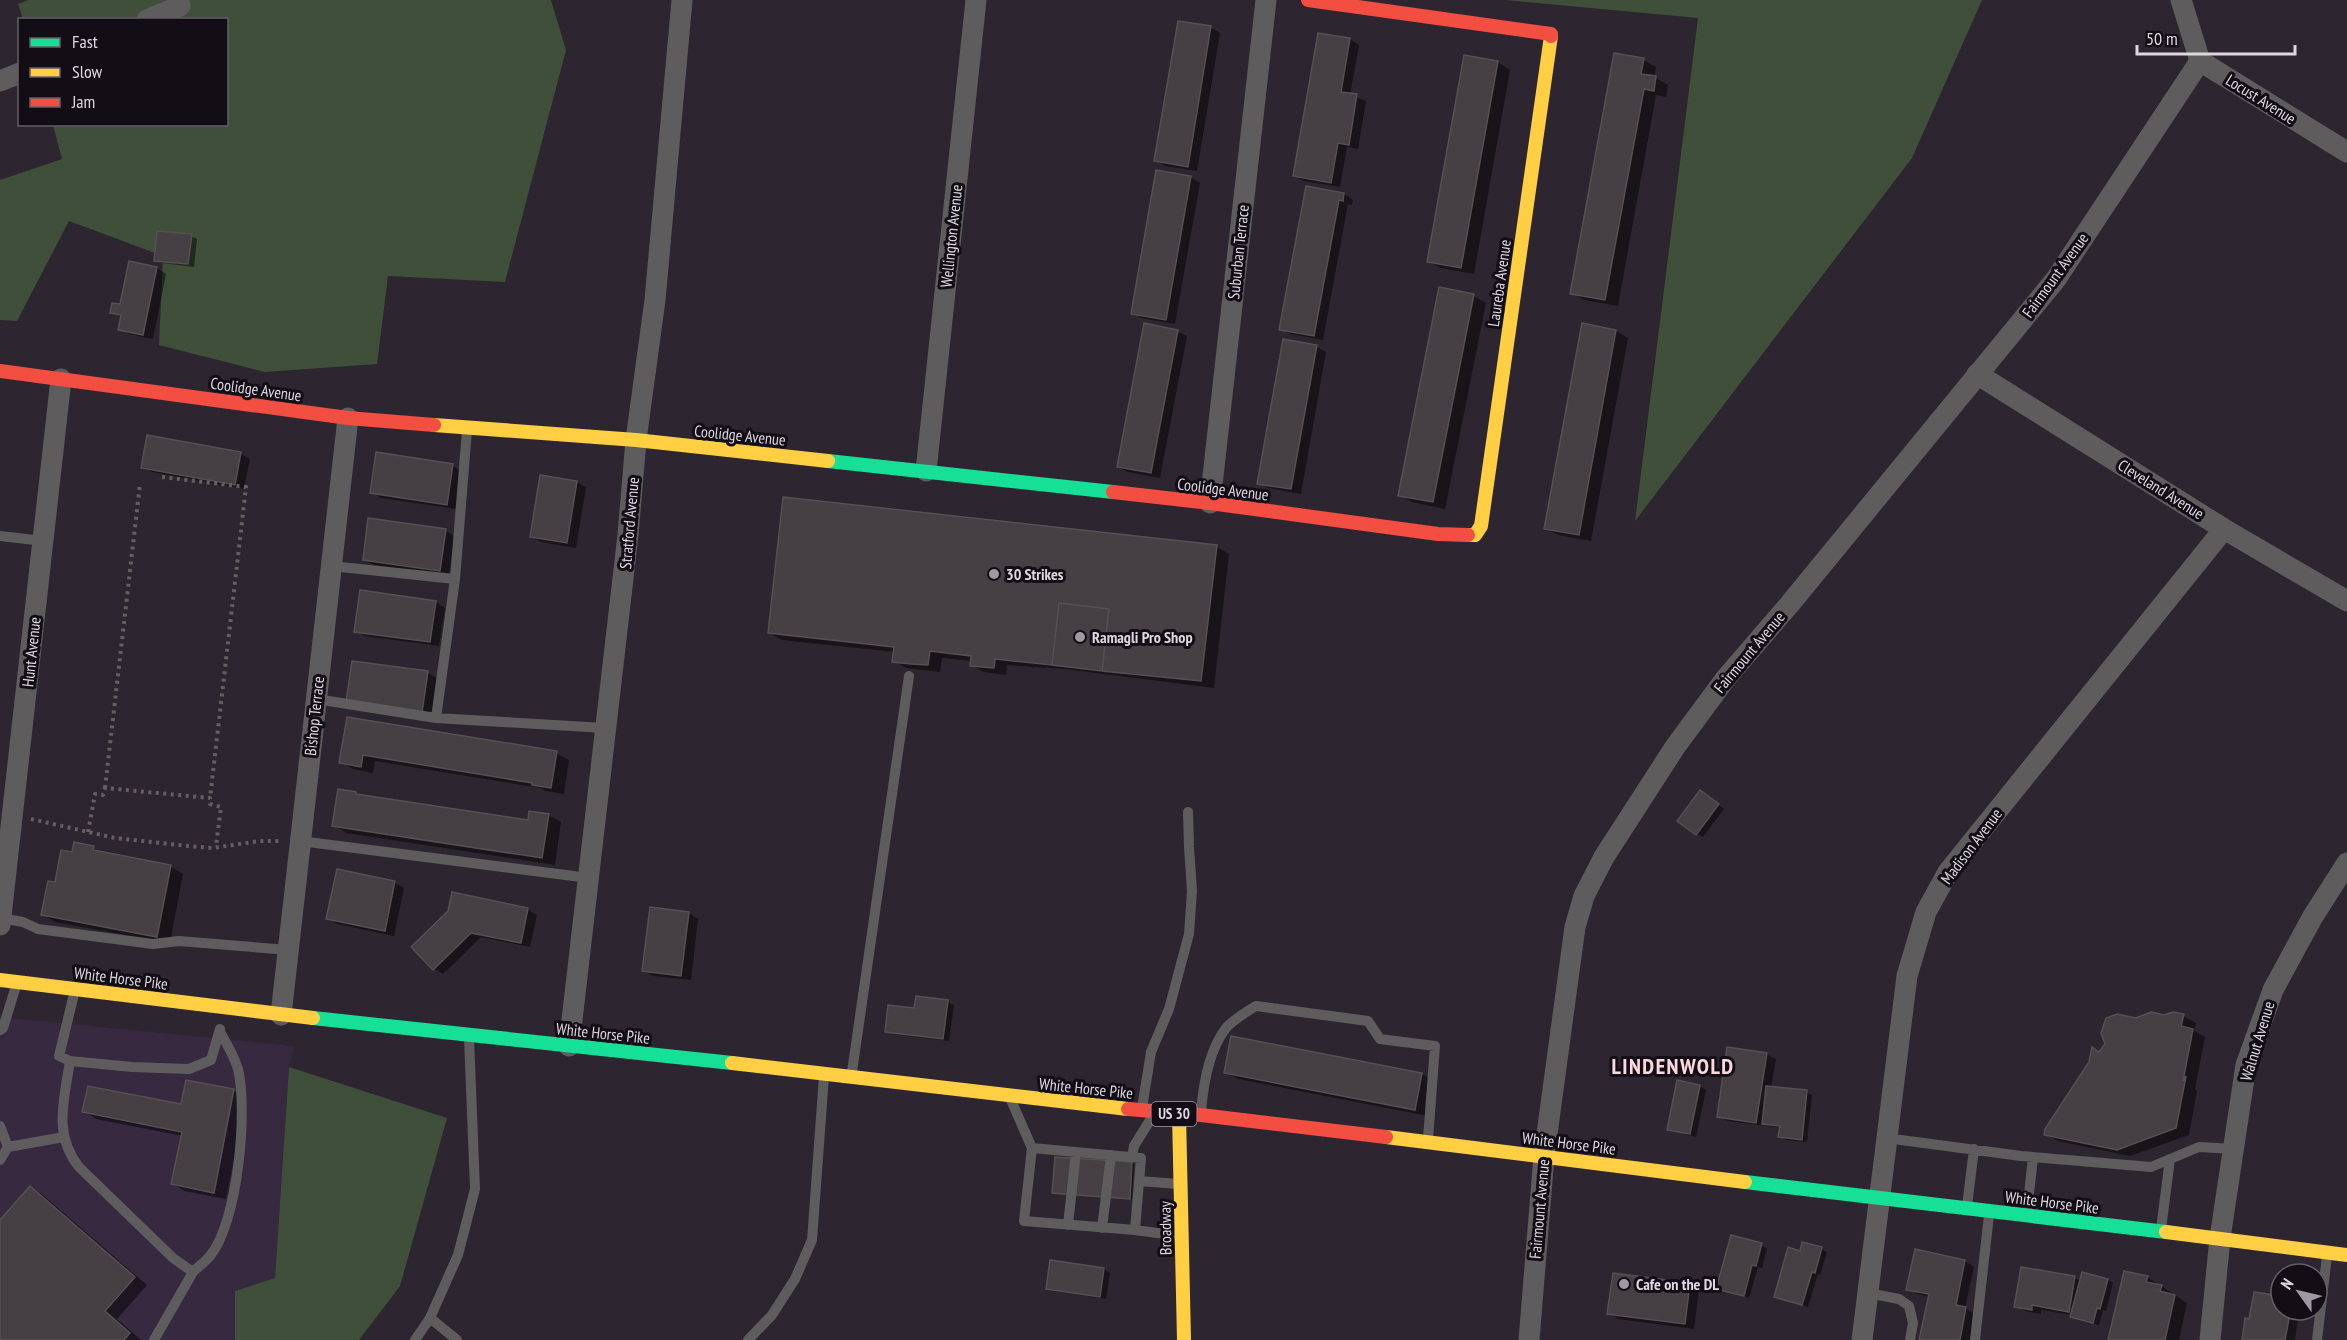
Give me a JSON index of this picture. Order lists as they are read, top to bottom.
{
  "streets": {
    "main road": [
      "Laureba Avenue",
      "Coolidge Avenue",
      "White Horse Pike",
      "US 30",
      "Broadway"
    ],
    "street": [
      "Locust Avenue",
      "Wellington Avenue",
      "Suburban Terrace",
      "Fairmount Avenue",
      "Cleveland Avenue",
      "Stratford Avenue",
      "Hunt Avenue",
      "Bishop Terrace",
      "Madison Avenue",
      "Walnut Avenue"
    ]
  },
  "crossings": [
    ["Locust Avenue", "Fairmount Avenue"],
    ["Wellington Avenue", "Coolidge Avenue"],
    ["Suburban Terrace", "Coolidge Avenue"],
    ["Fairmount Avenue", "Cleveland Avenue"],
    ["Fairmount Avenue", "White Horse Pike"],
    ["Laureba Avenue", "Coolidge Avenue"],
    ["Coolidge Avenue", "Stratford Avenue"],
    ["Coolidge Avenue", "Hunt Avenue"],
    ["Coolidge Avenue", "Bishop Terrace"],
    ["Cleveland Avenue", "Madison Avenue"],
    ["Stratford Avenue", "White Horse Pike"],
    ["Bishop Terrace", "White Horse Pike"],
    ["Madison Avenue", "White Horse Pike"],
    ["White Horse Pike", "Walnut Avenue"],
    ["White Horse Pike", "Broadway"]
  ],
  "districts": ["LINDENWOLD"],
  "places": ["30 Strikes", "Ramagli Pro Shop", "Cafe on the DL"],
  "legend": ["Fast", "Slow", "Jam"],
  "scale_bar": "50 m",
  "north": "top left"
}
